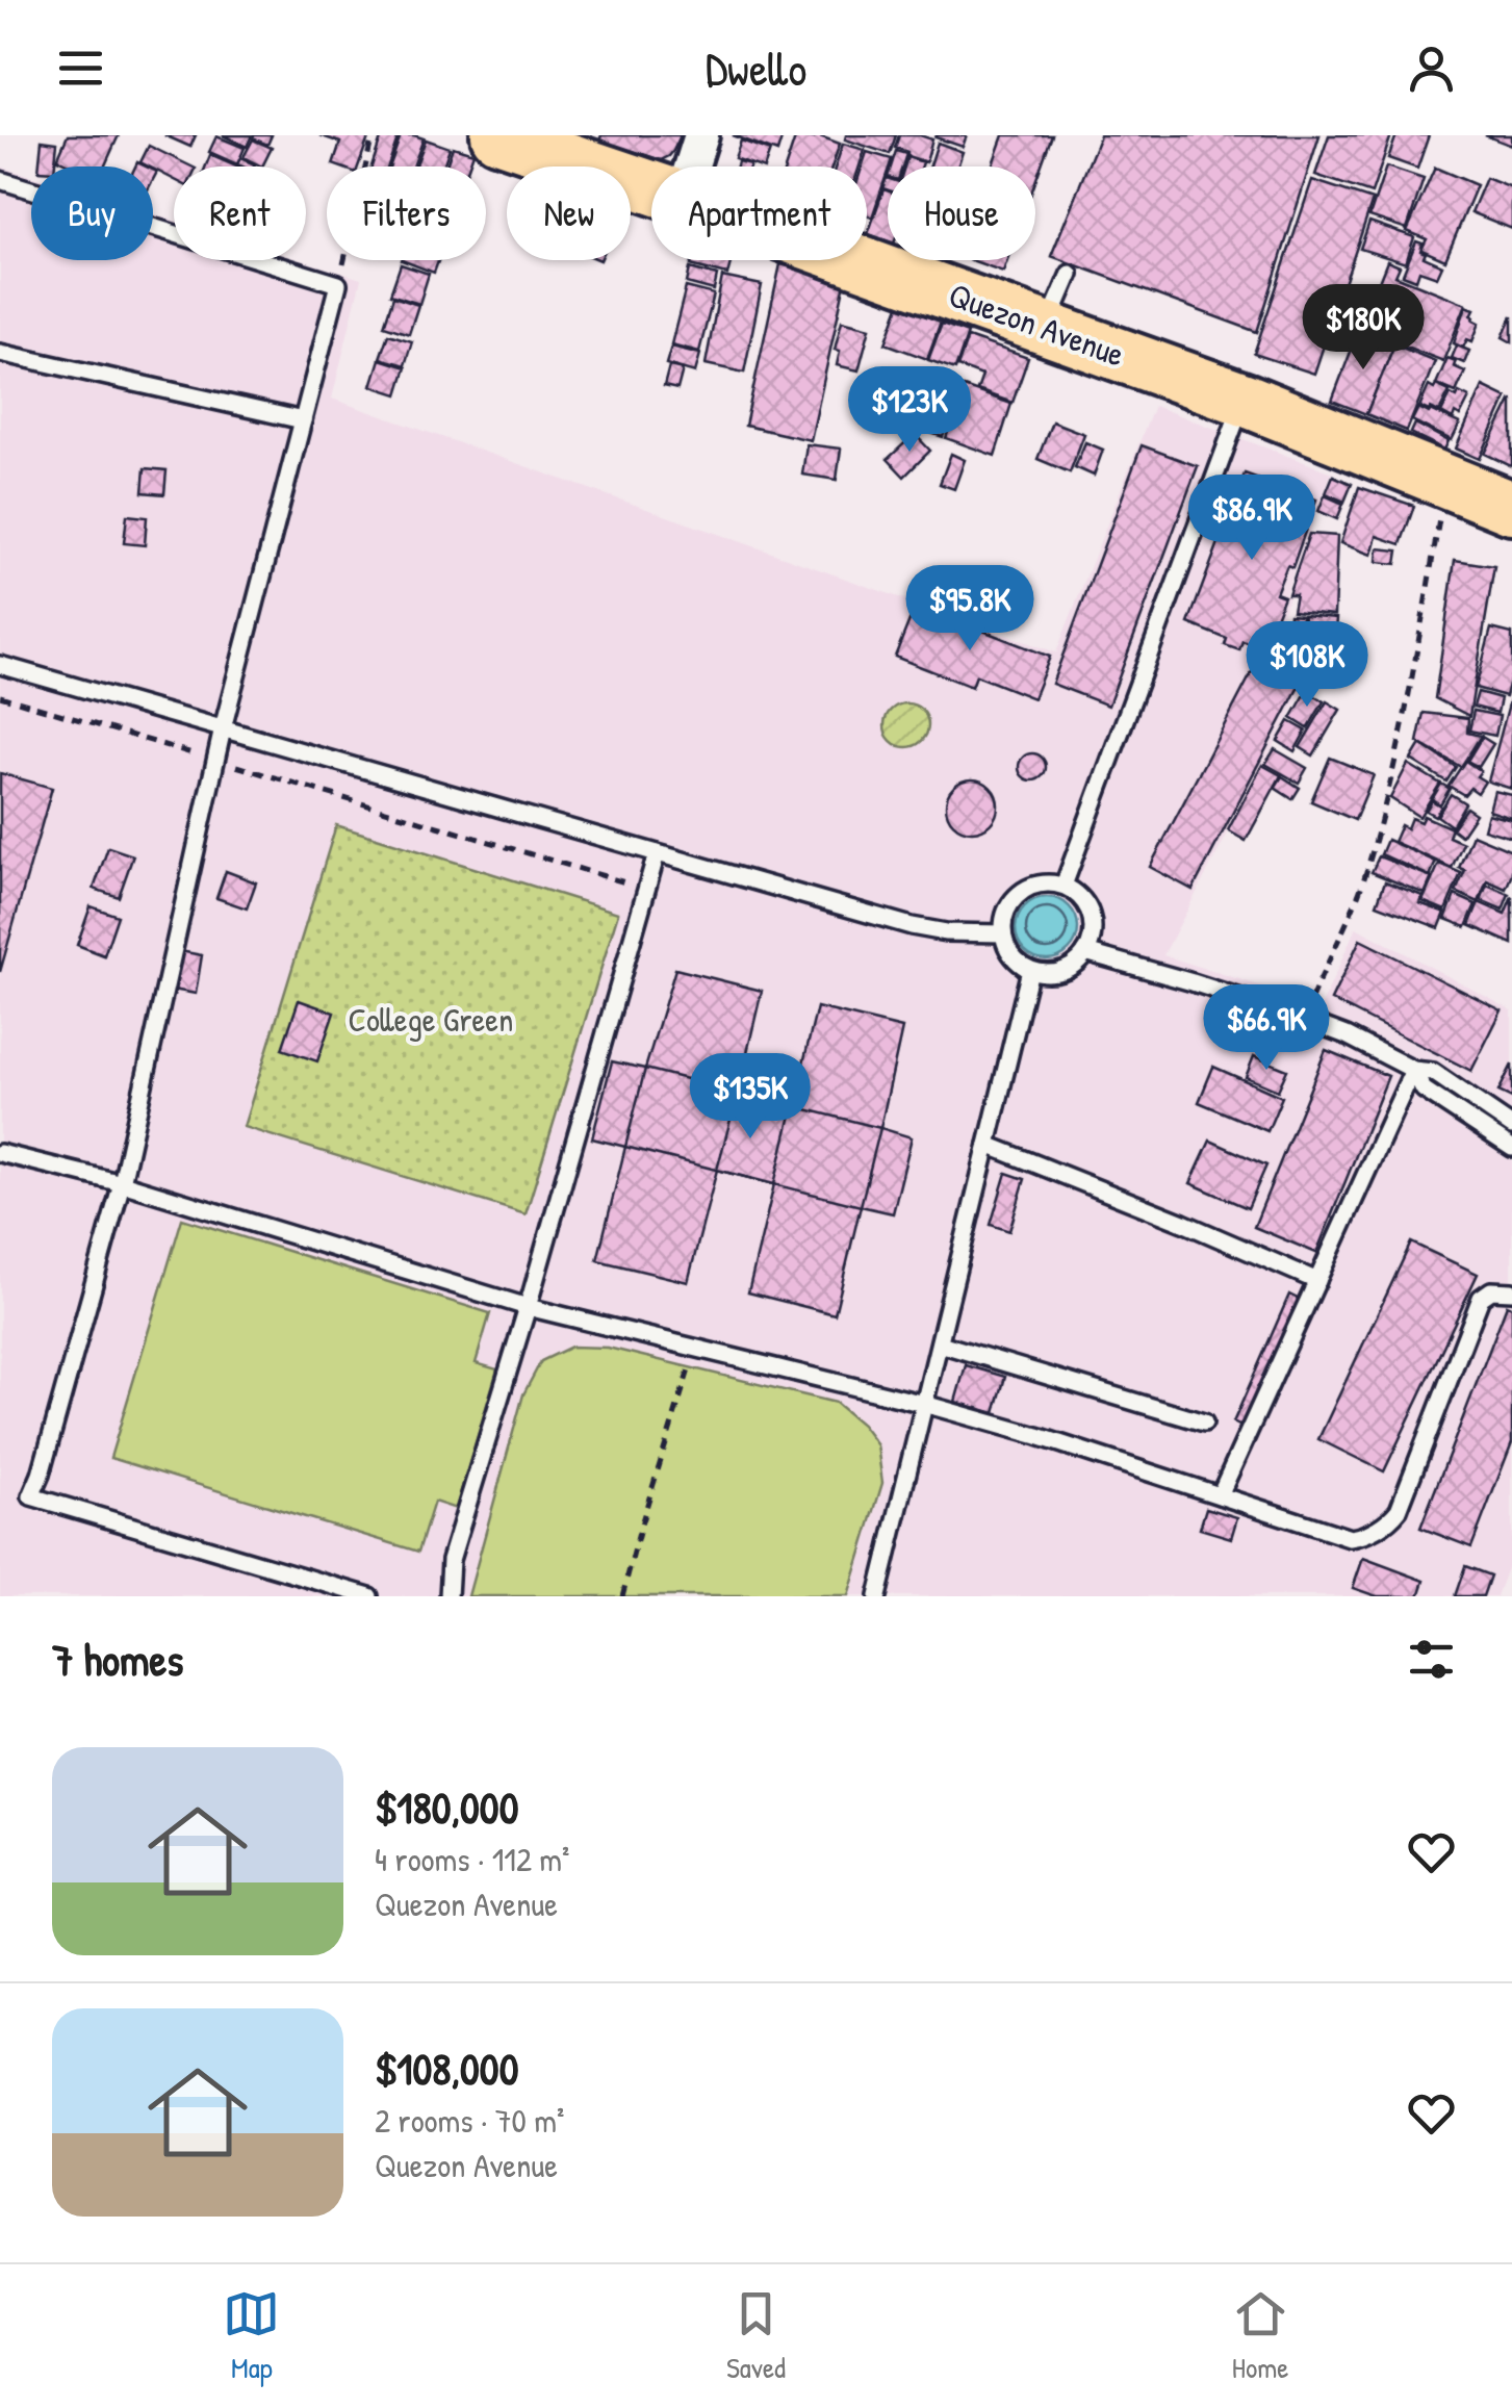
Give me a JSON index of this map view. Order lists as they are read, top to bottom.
{
  "streets": {
    "main road": ["Quezon Avenue"]
  },
  "parks": ["College Green"],
  "page": {
    "header": "Dwello",
    "chip": [
      "Buy",
      "Rent",
      "Filters",
      "New",
      "Apartment",
      "House"
    ],
    "price": [
      "$180K",
      "$123K",
      "$86.9K",
      "$95.8K",
      "$108K",
      "$66.9K",
      "$135K"
    ],
    "heading": "7 homes",
    "list": [
      {
        "name": "$180,000",
        "note": "4 rooms · 112 m² · Quezon Avenue"
      },
      {
        "name": "$108,000",
        "note": "2 rooms · 70 m² · Quezon Avenue"
      }
    ],
    "tabs": ["Map", "Saved", "Home"]
  }
}
